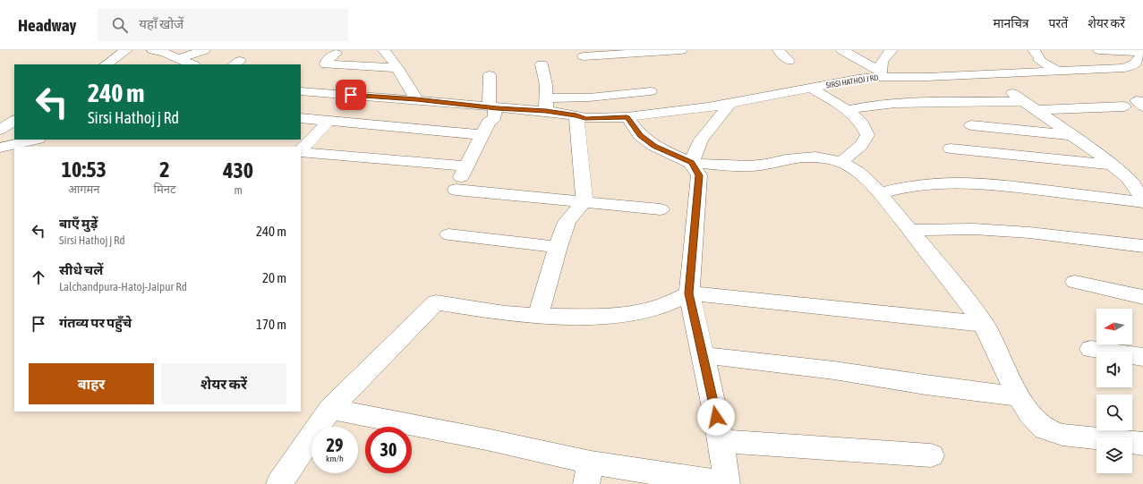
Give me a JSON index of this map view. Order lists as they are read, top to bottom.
{
  "streets": {
    "street": ["SIRSI HATHOJ J RD"]
  },
  "north": "left",
  "page": {
    "header": "Headway",
    "search": "यहाँ खोजें",
    "nav": ["मानचित्र", "परतें", "शेयर करें"],
    "turn": ["240 m", "Sirsi Hathoj j Rd"],
    "eta": [
      "10:53",
      "आगमन",
      "2",
      "मिनट",
      "430",
      "m"
    ],
    "list": [
      {
        "name": "बाएँ मुड़ें",
        "note": "Sirsi Hathoj j Rd",
        "value": "240 m"
      },
      {
        "name": "सीधे चलें",
        "note": "Lalchandpura-Hatoj-Jaipur Rd",
        "value": "20 m"
      },
      {
        "name": "गंतव्य पर पहुँचे",
        "value": "170 m"
      }
    ],
    "buttons": ["बाहर", "शेयर करें"],
    "speed": "29 km/h",
    "limit": "30"
  }
}
